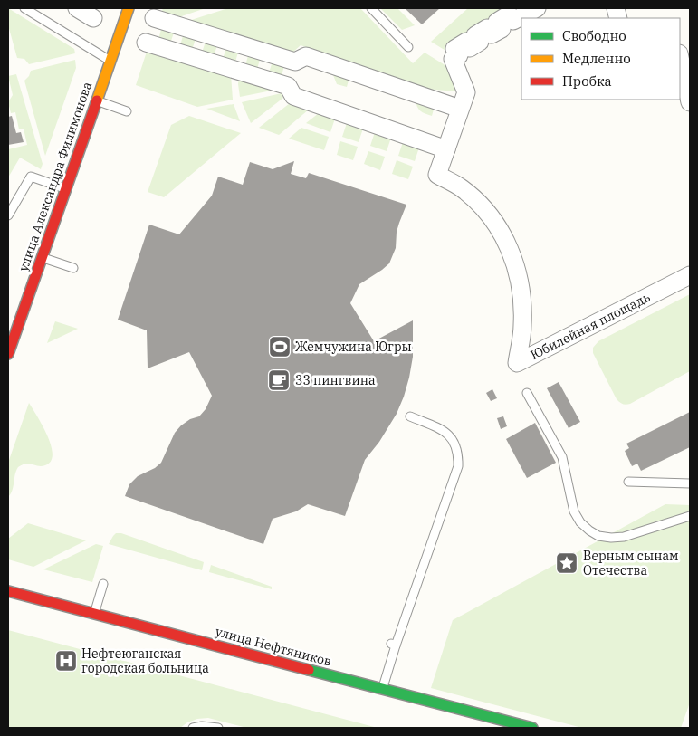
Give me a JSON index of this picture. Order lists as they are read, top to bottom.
{
  "streets": {
    "main road": ["улица Александра Филимонова", "улица Нефтяников"],
    "street": ["Юбилейная площадь"]
  },
  "places": {
    "sports": ["Жемчужина Югры"],
    "cafe": ["33 пингвина"],
    "place": ["Верным сынам Отечества"],
    "hospital": ["Нефтеюганская городская больница"]
  },
  "legend": ["Свободно", "Медленно", "Пробка"]
}
